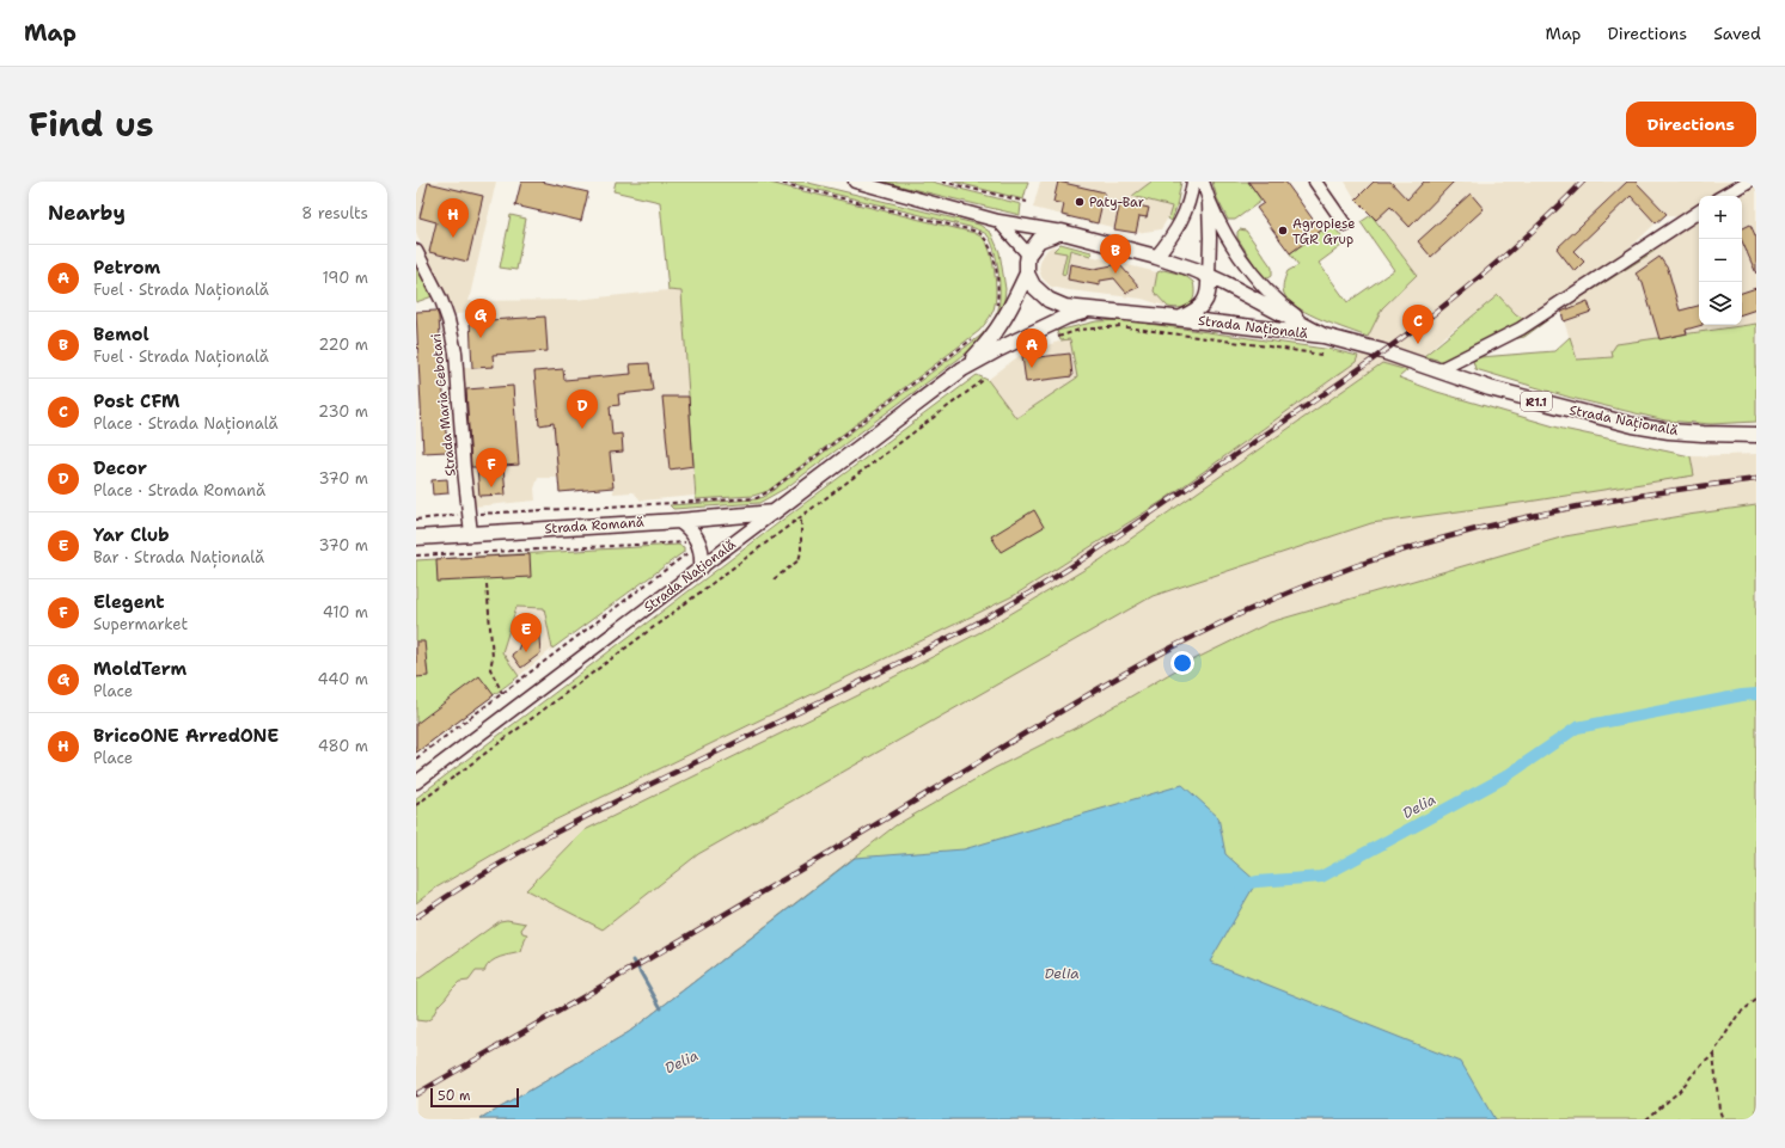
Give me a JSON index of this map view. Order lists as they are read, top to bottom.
{
  "streets": {
    "main road": ["Strada Națională", "R1.1", "Strada Romană"],
    "street": ["Strada Maria Cebotari"]
  },
  "crossings": [
    ["Strada Națională", "Strada Romană"],
    ["Strada Maria Cebotari", "Strada Romană"]
  ],
  "water": ["Delia"],
  "places": ["Paty-Bar", "Agropiese TGR Grup"],
  "scale_bar": "50 m",
  "page": {
    "header": "Map",
    "nav": ["Map", "Directions", "Saved"],
    "title": "Find us",
    "buttons": "Directions",
    "heading": ["Nearby", "8 results"],
    "map_buttons": ["+", "−"],
    "pins": [
      "H",
      "B",
      "G",
      "C",
      "A",
      "D",
      "F",
      "E"
    ],
    "list": [
      {
        "mark": "A",
        "name": "Petrom",
        "note": "Fuel · Strada Națională",
        "value": "190 m"
      },
      {
        "mark": "B",
        "name": "Bemol",
        "note": "Fuel · Strada Națională",
        "value": "220 m"
      },
      {
        "mark": "C",
        "name": "Post CFM",
        "note": "Place · Strada Națională",
        "value": "230 m"
      },
      {
        "mark": "D",
        "name": "Decor",
        "note": "Place · Strada Romană",
        "value": "370 m"
      },
      {
        "mark": "E",
        "name": "Yar Club",
        "note": "Bar · Strada Națională",
        "value": "370 m"
      },
      {
        "mark": "F",
        "name": "Elegent",
        "note": "Supermarket",
        "value": "410 m"
      },
      {
        "mark": "G",
        "name": "MoldTerm",
        "note": "Place",
        "value": "440 m"
      },
      {
        "mark": "H",
        "name": "BricoONE ArredONE",
        "note": "Place",
        "value": "480 m"
      }
    ],
    "scale": "50 m"
  }
}
